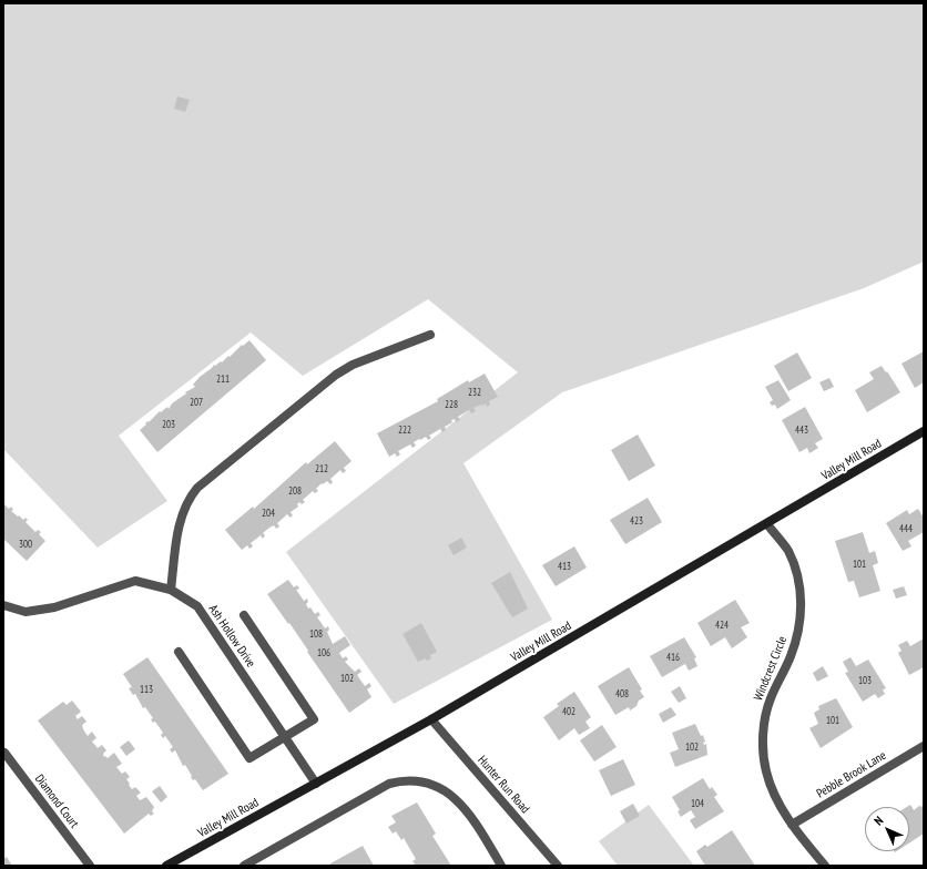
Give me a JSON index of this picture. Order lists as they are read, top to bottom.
{
  "streets": {
    "street": [
      "Valley Mill Road",
      "Ash Hollow Drive",
      "Windcrest Circle",
      "Pebble Brook Lane",
      "Hunter Run Road",
      "Diamond Court"
    ]
  },
  "crossings": [
    ["Valley Mill Road", "Ash Hollow Drive"],
    ["Valley Mill Road", "Windcrest Circle"],
    ["Valley Mill Road", "Hunter Run Road"],
    ["Windcrest Circle", "Pebble Brook Lane"]
  ],
  "house_numbers": [
    "211",
    "232",
    "207",
    "228",
    "203",
    "222",
    "443",
    "212",
    "208",
    "204",
    "423",
    "444",
    "300",
    "101",
    "413",
    "424",
    "108",
    "106",
    "416",
    "102",
    "103",
    "113",
    "408",
    "402",
    "101",
    "102",
    "104"
  ],
  "north": "top left"
}
